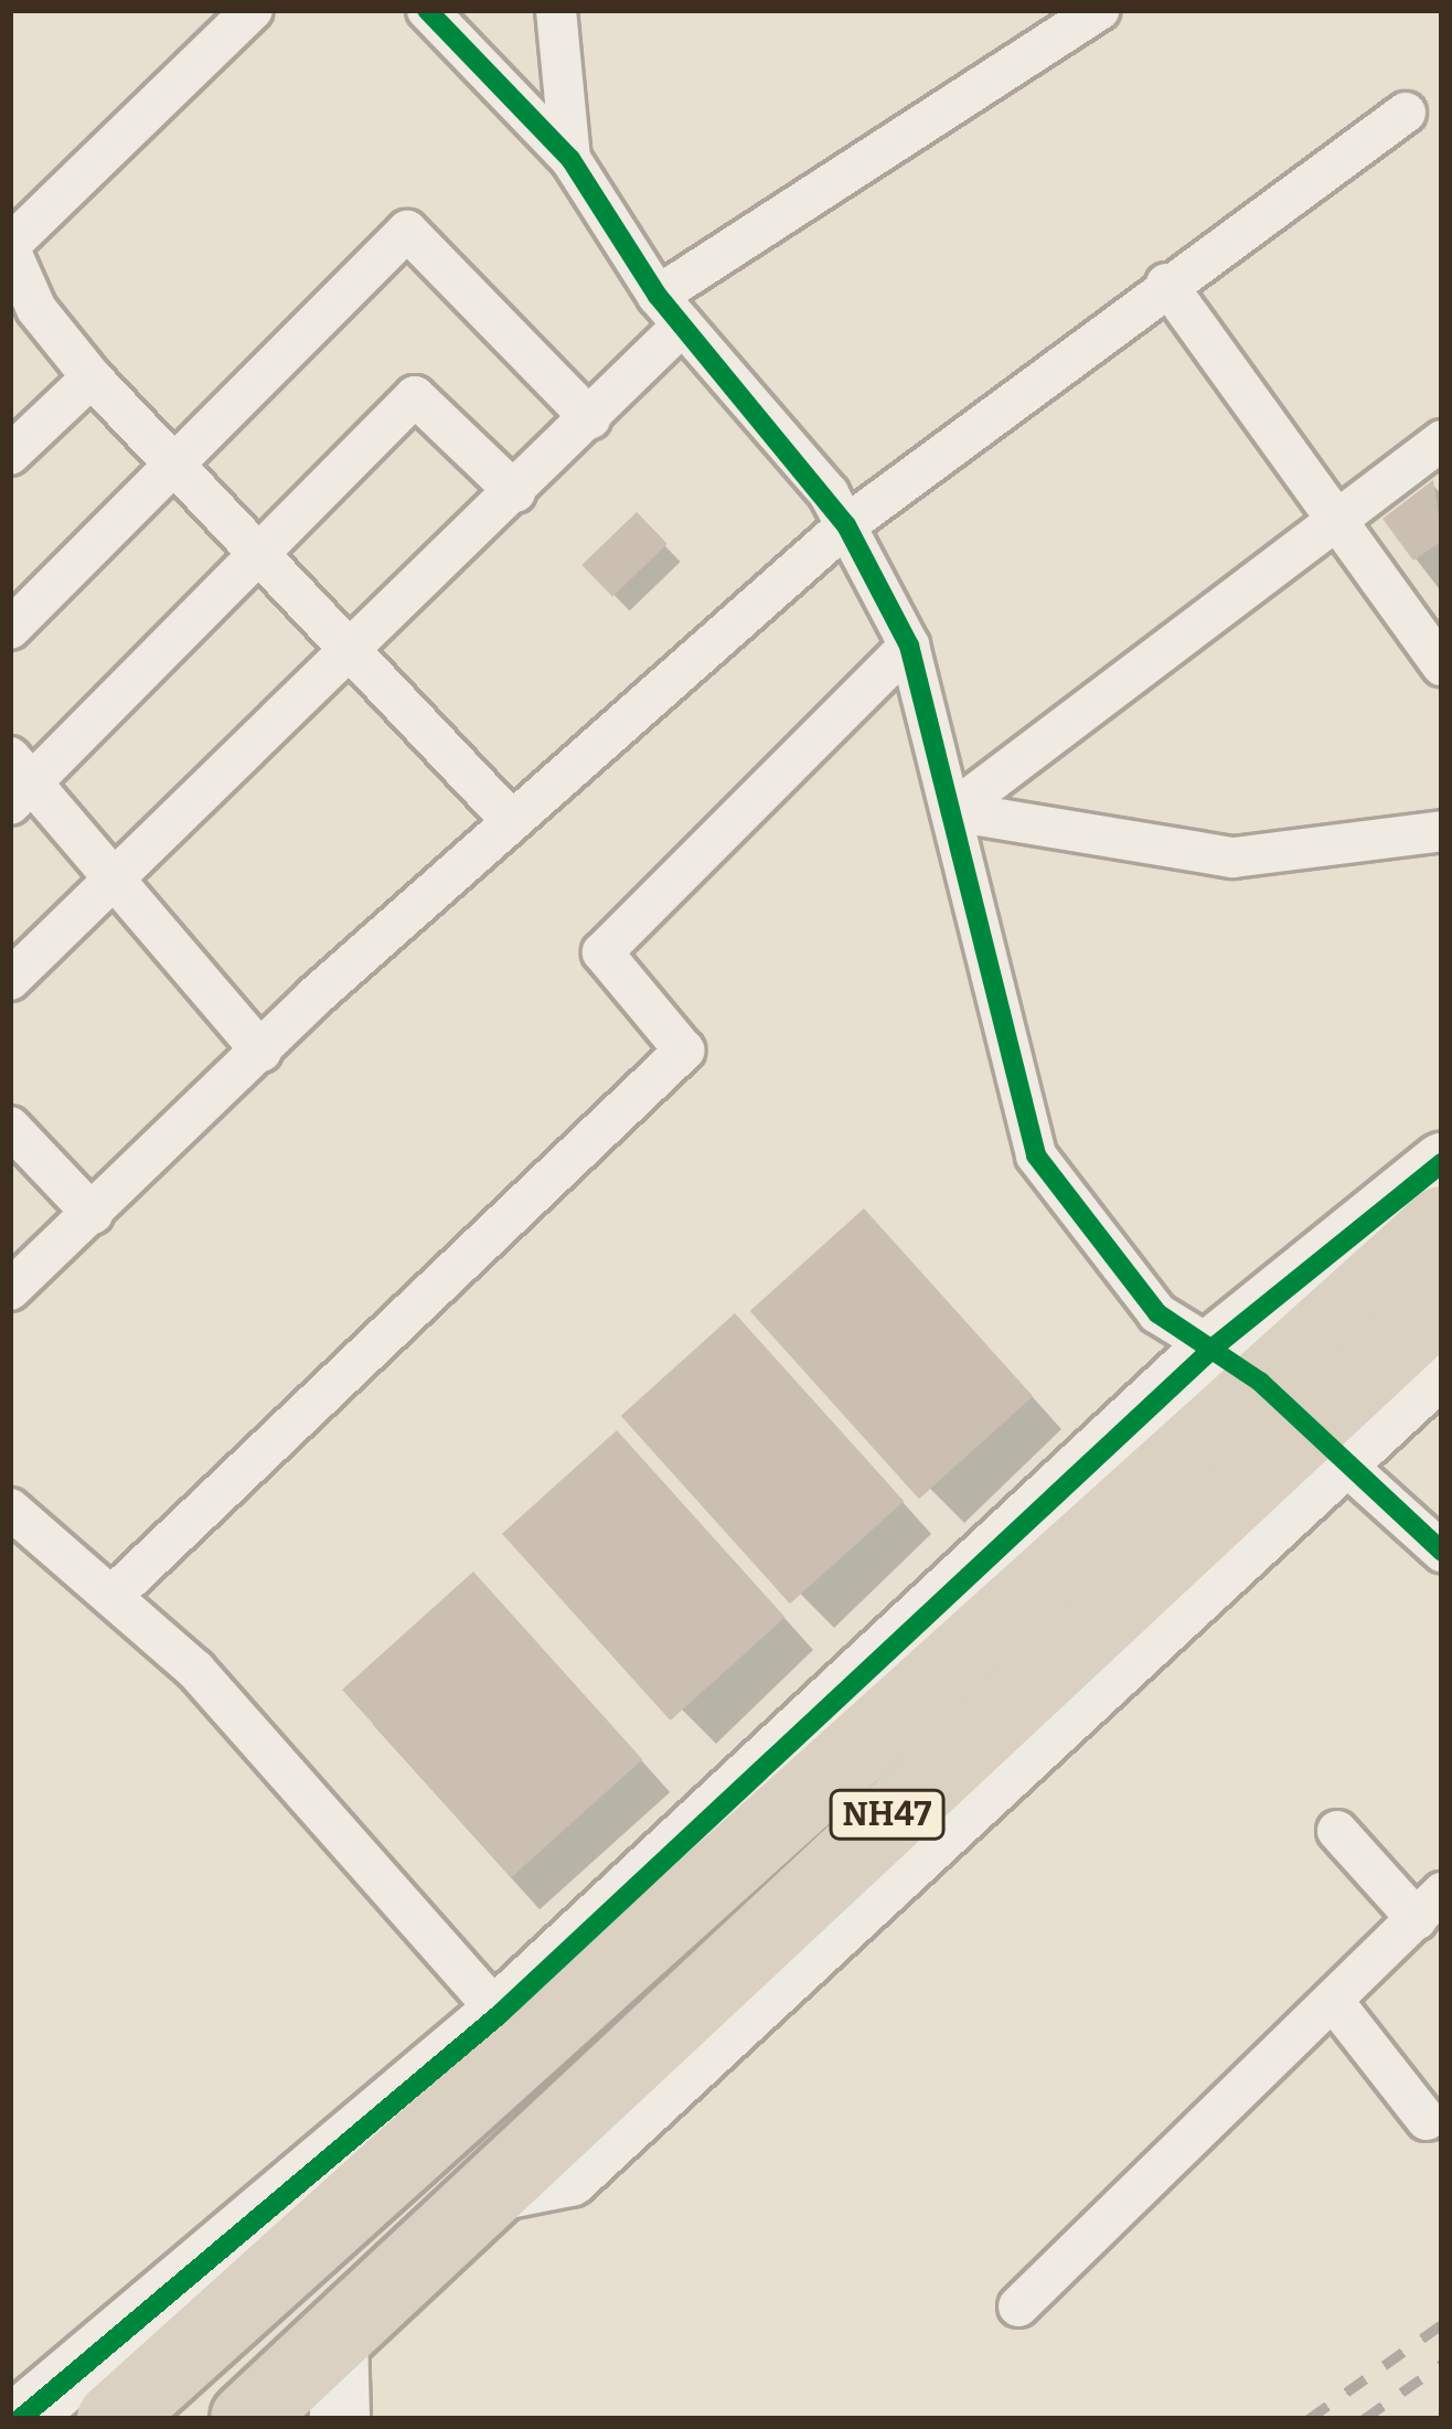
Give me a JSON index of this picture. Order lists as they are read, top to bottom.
{
  "streets": {
    "highway": ["NH47"]
  }
}
